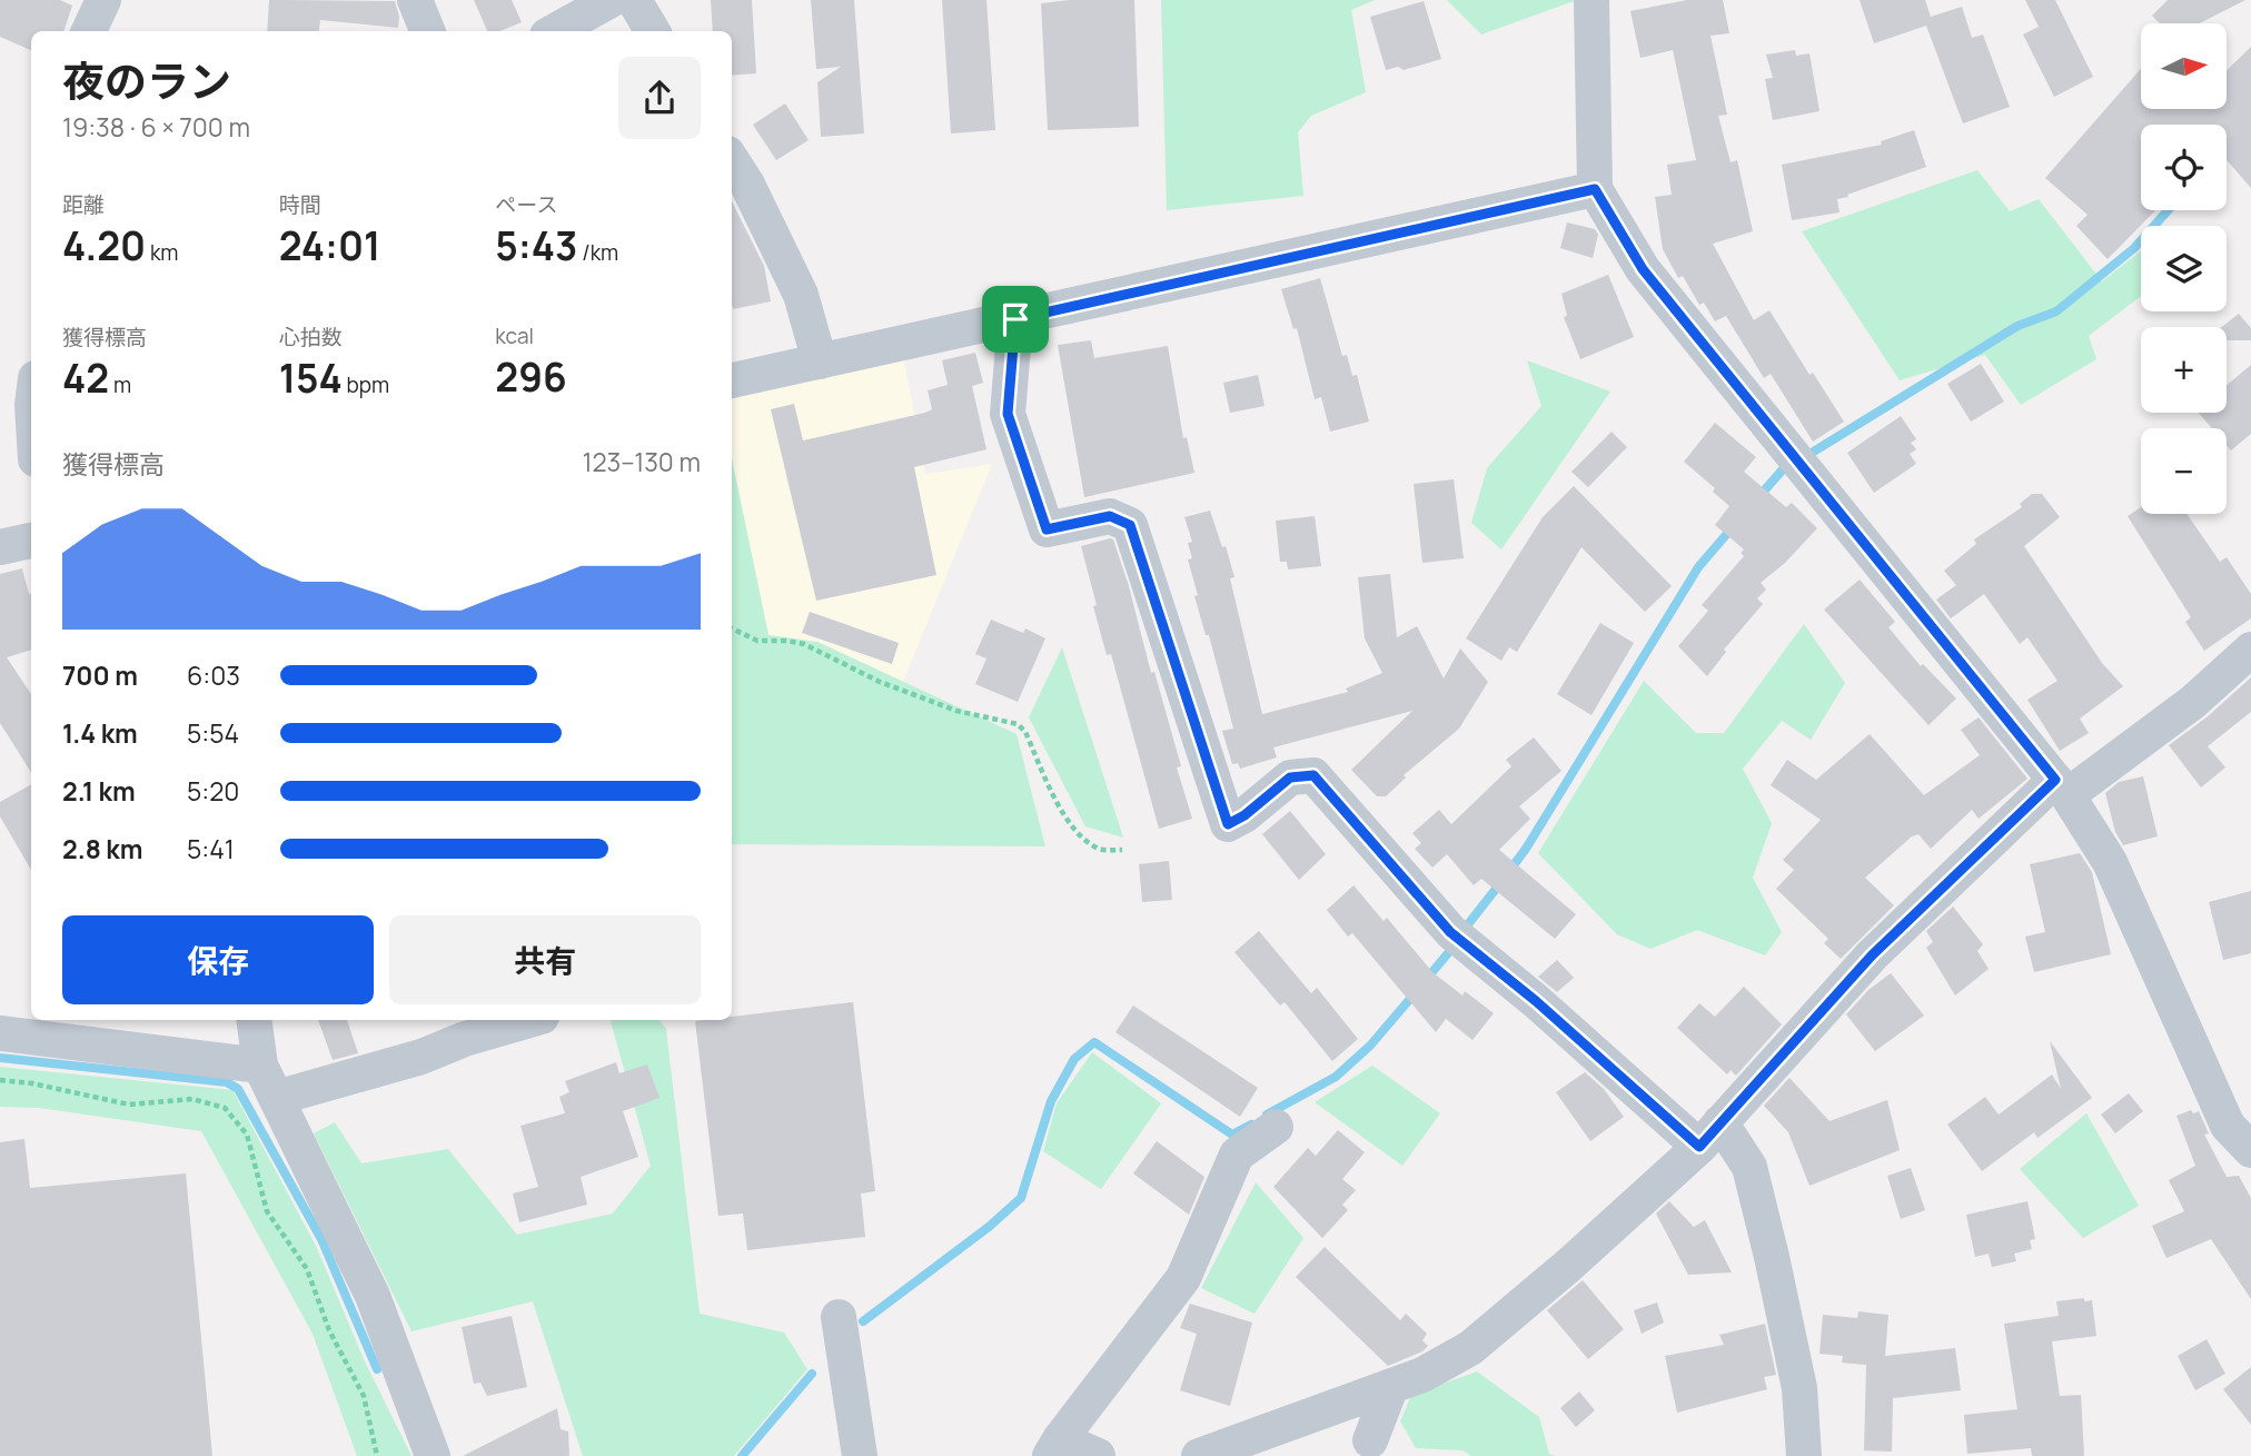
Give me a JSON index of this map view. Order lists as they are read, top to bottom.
{
  "north": "right",
  "page": {
    "map_buttons": ["+", "−"],
    "heading": ["夜のラン", "19:38 · 6 × 700 m"],
    "stats": [
      ["距離", "4.20 km"],
      ["時間", "24:01"],
      ["ペース", "5:43 /km"],
      ["獲得標高", "42 m"],
      ["心拍数", "154 bpm"],
      ["kcal", "296"]
    ],
    "chart": ["獲得標高", "123–130 m"],
    "list": [
      {
        "name": "700 m",
        "note": "6:03"
      },
      {
        "name": "1.4 km",
        "note": "5:54"
      },
      {
        "name": "2.1 km",
        "note": "5:20"
      },
      {
        "name": "2.8 km",
        "note": "5:41"
      }
    ],
    "buttons": ["保存", "共有"]
  }
}
